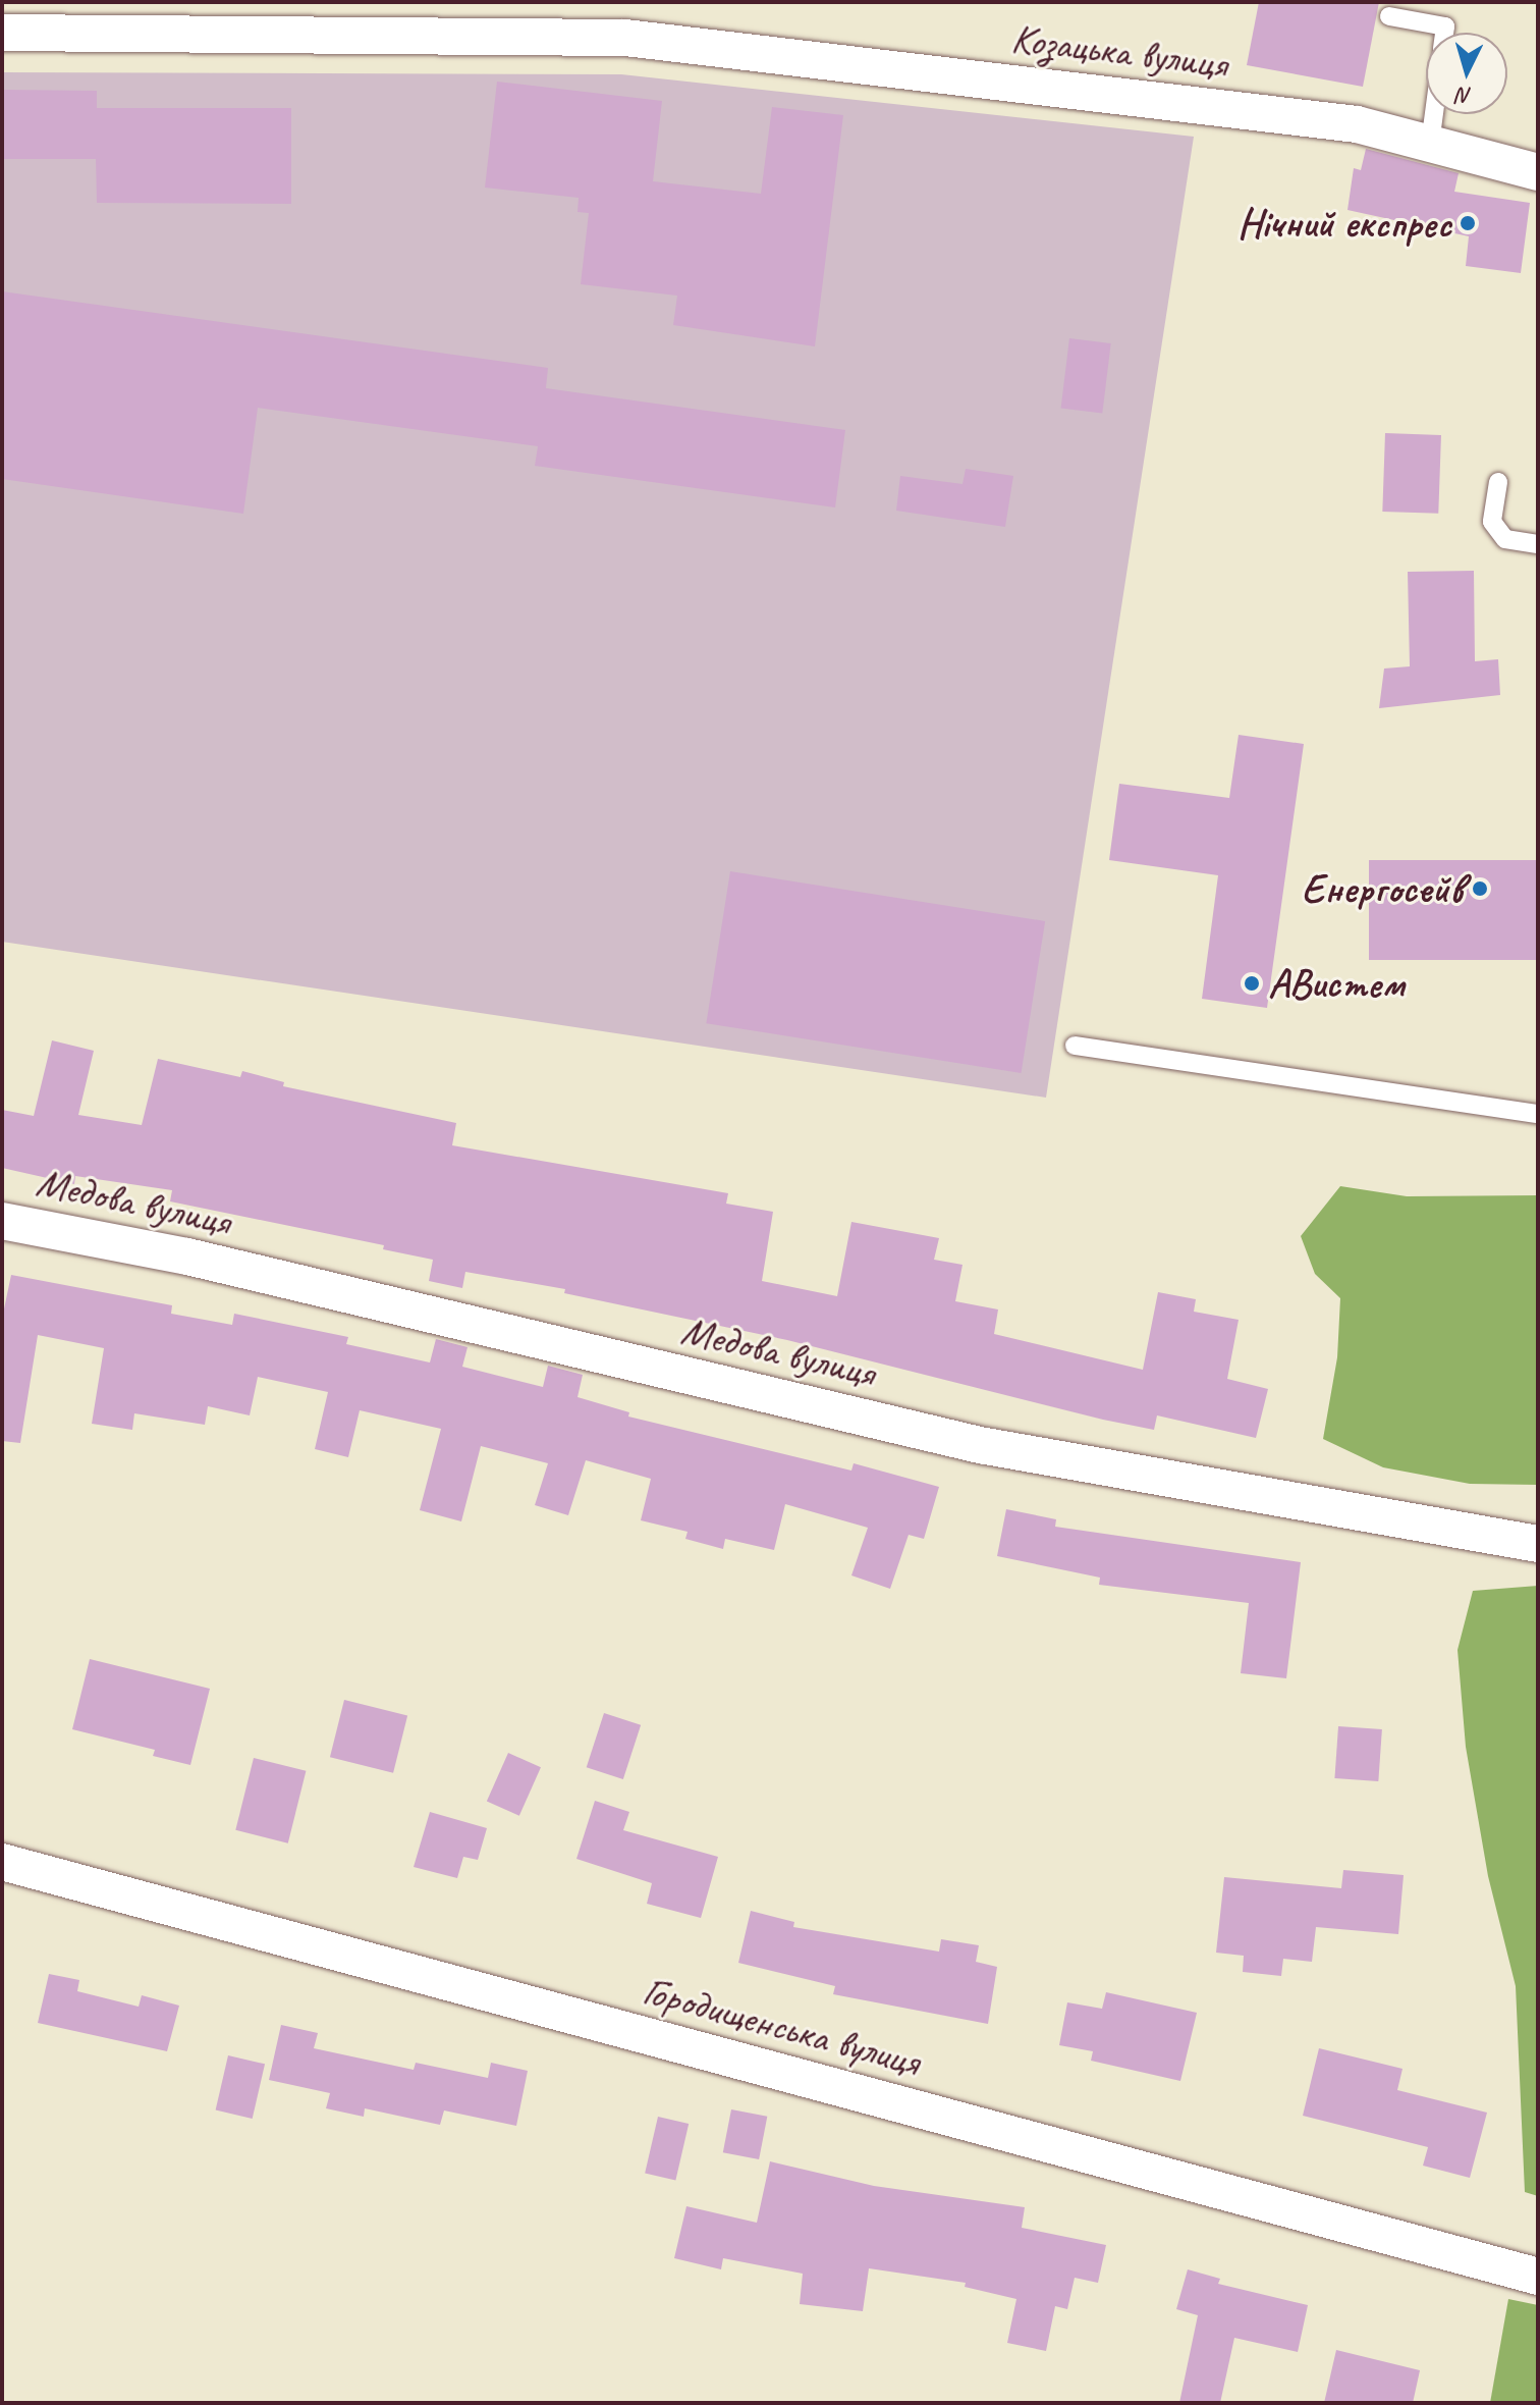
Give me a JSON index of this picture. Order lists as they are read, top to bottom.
{
  "streets": {
    "street": ["Козацька вулиця", "Медова вулиця", "Городищенська вулиця"]
  },
  "places": ["Нічний експрес", "Енергосейв", "АВистем"],
  "north": "bottom"
}
